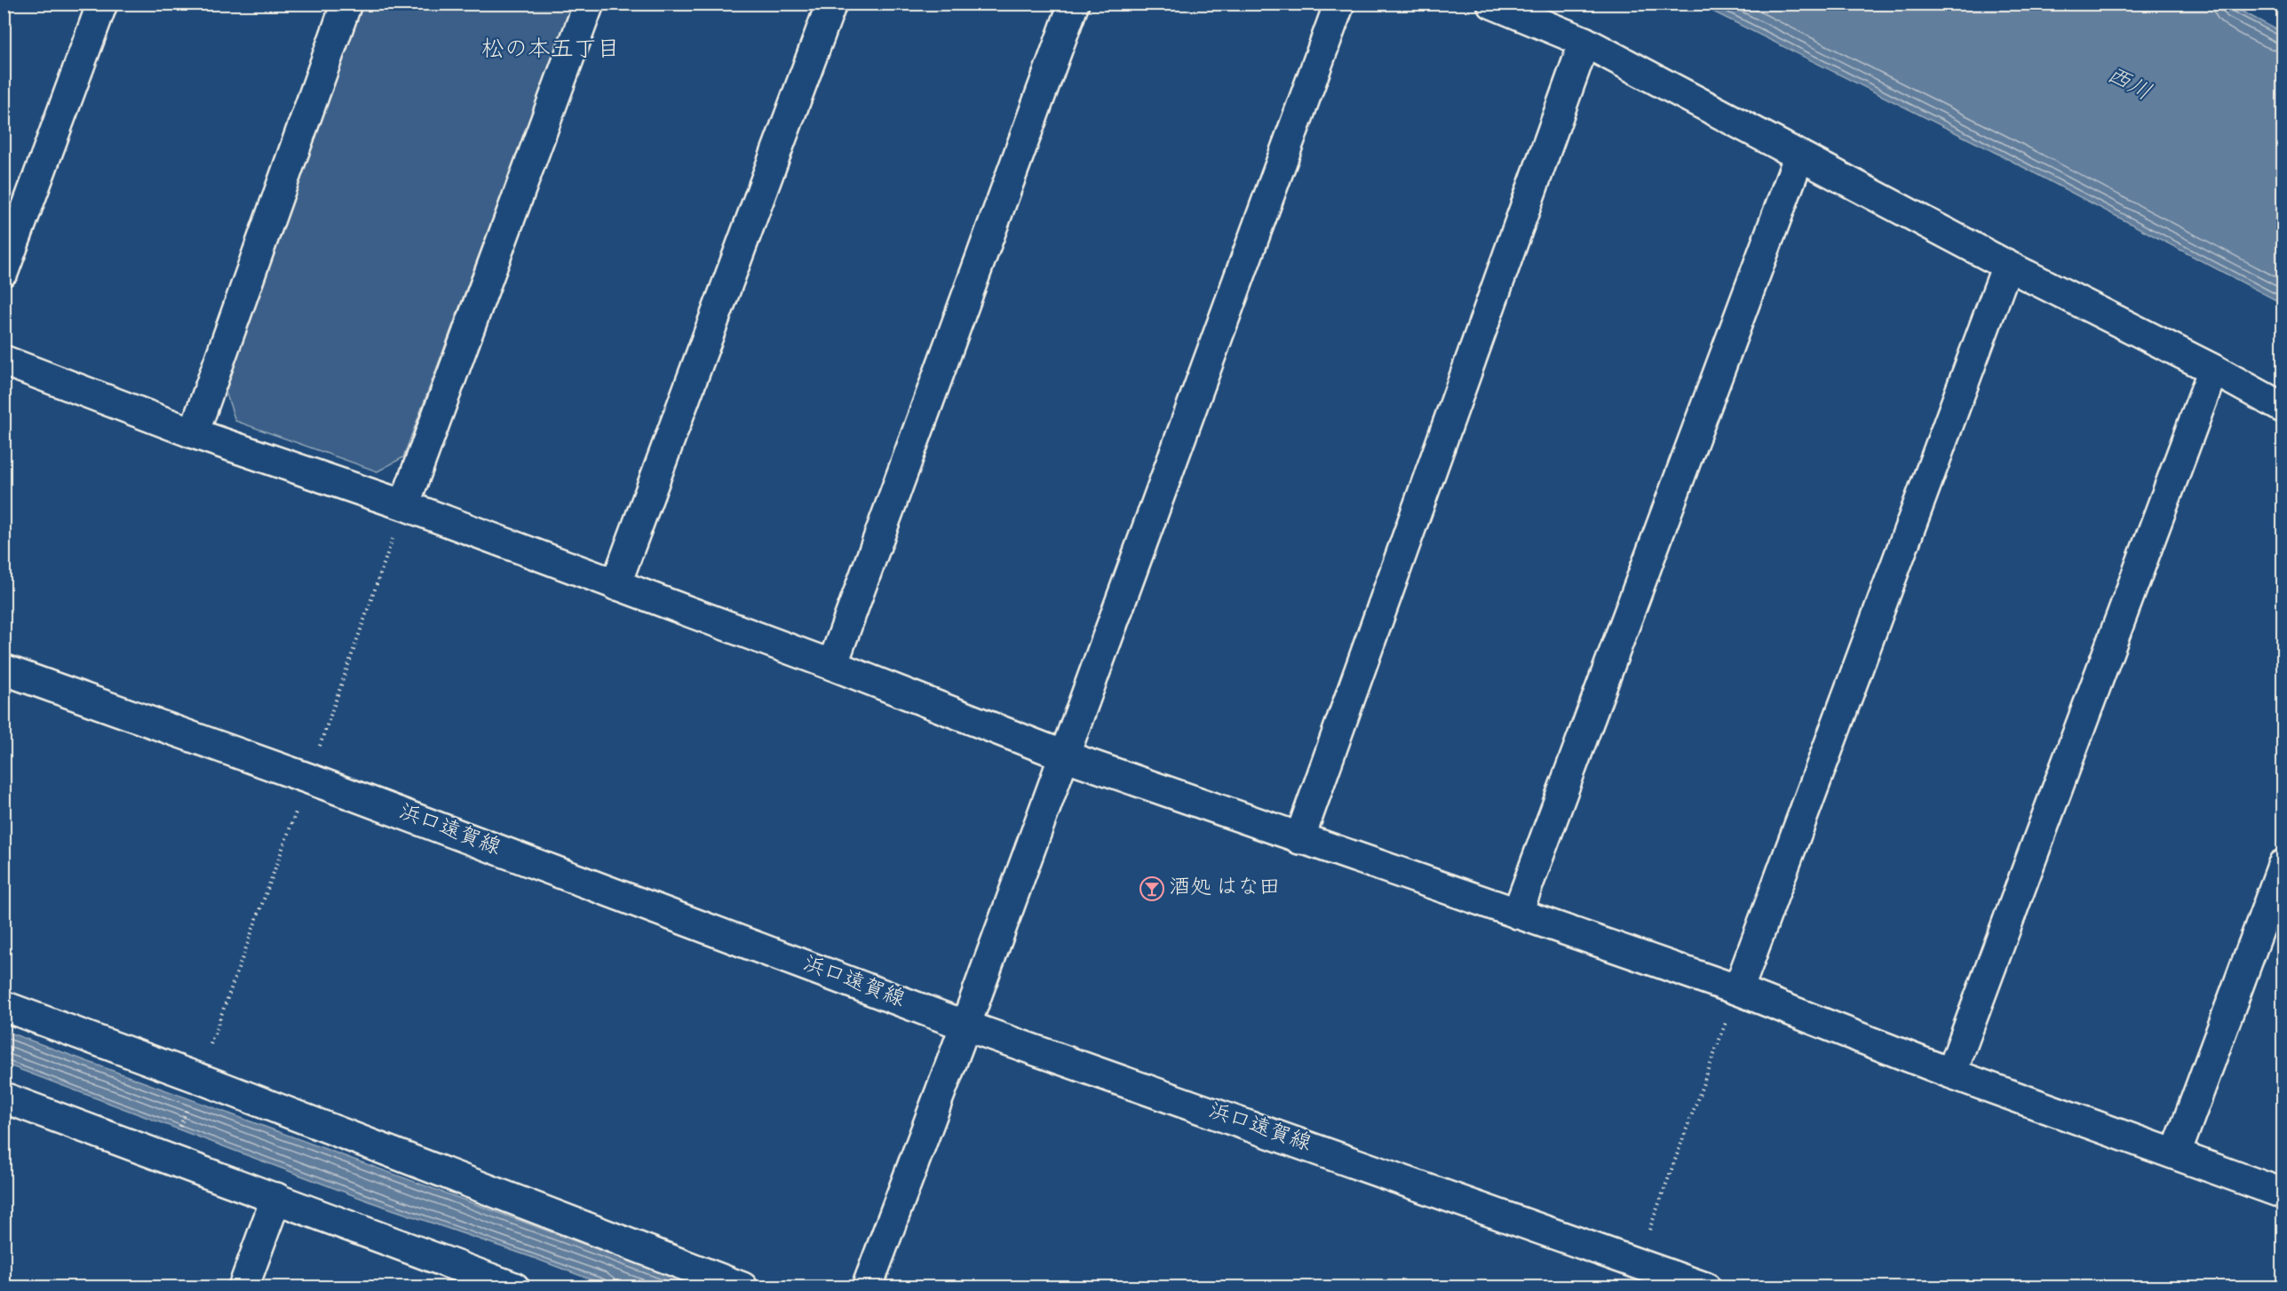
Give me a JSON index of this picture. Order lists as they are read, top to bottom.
{
  "streets": {
    "street": ["浜口遠賀線"]
  },
  "districts": ["松の本五丁目"],
  "water": ["西川"],
  "places": {
    "bar": ["酒処 はな田"]
  }
}
